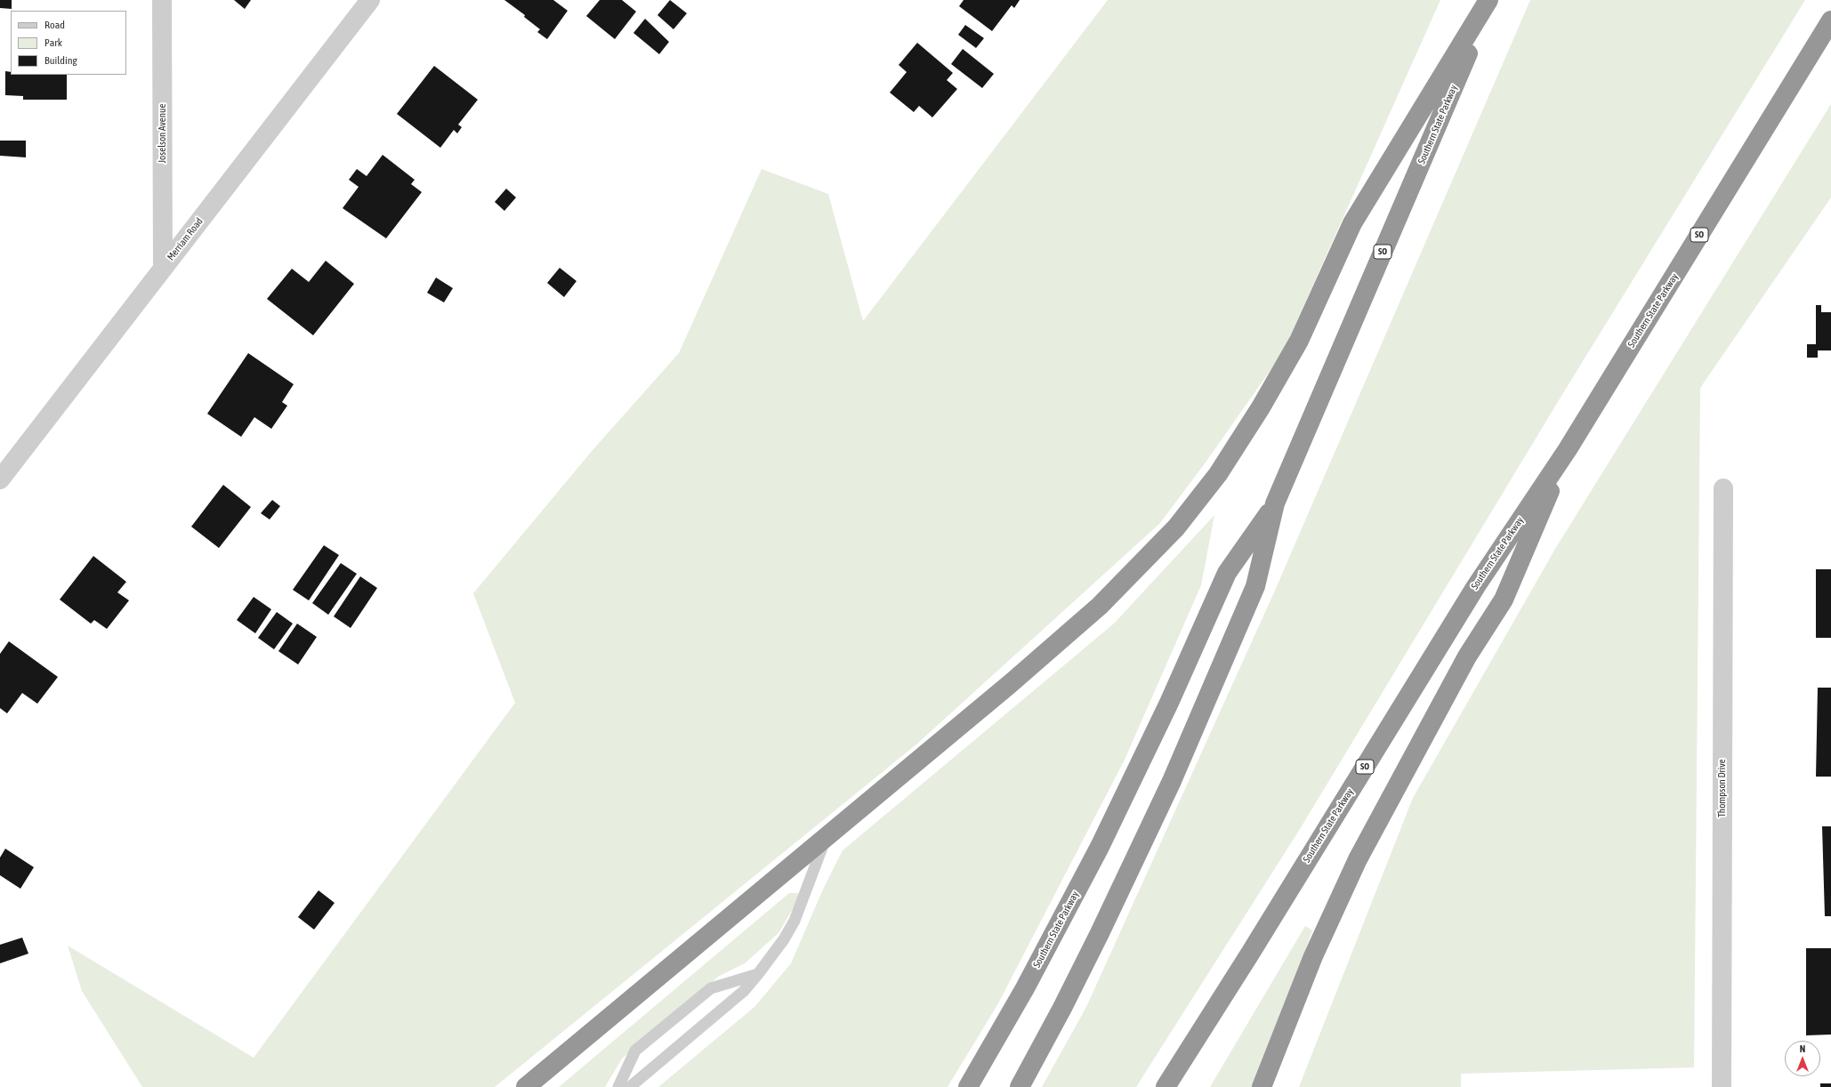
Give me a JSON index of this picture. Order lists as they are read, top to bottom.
{
  "streets": {
    "highway": ["Southern State Parkway", "SO"],
    "street": ["Joselson Avenue", "Merriam Road", "Thompson Drive"]
  },
  "crossings": [
    ["Joselson Avenue", "Merriam Road"]
  ],
  "legend": ["Road", "Park", "Building"],
  "north": "top"
}
